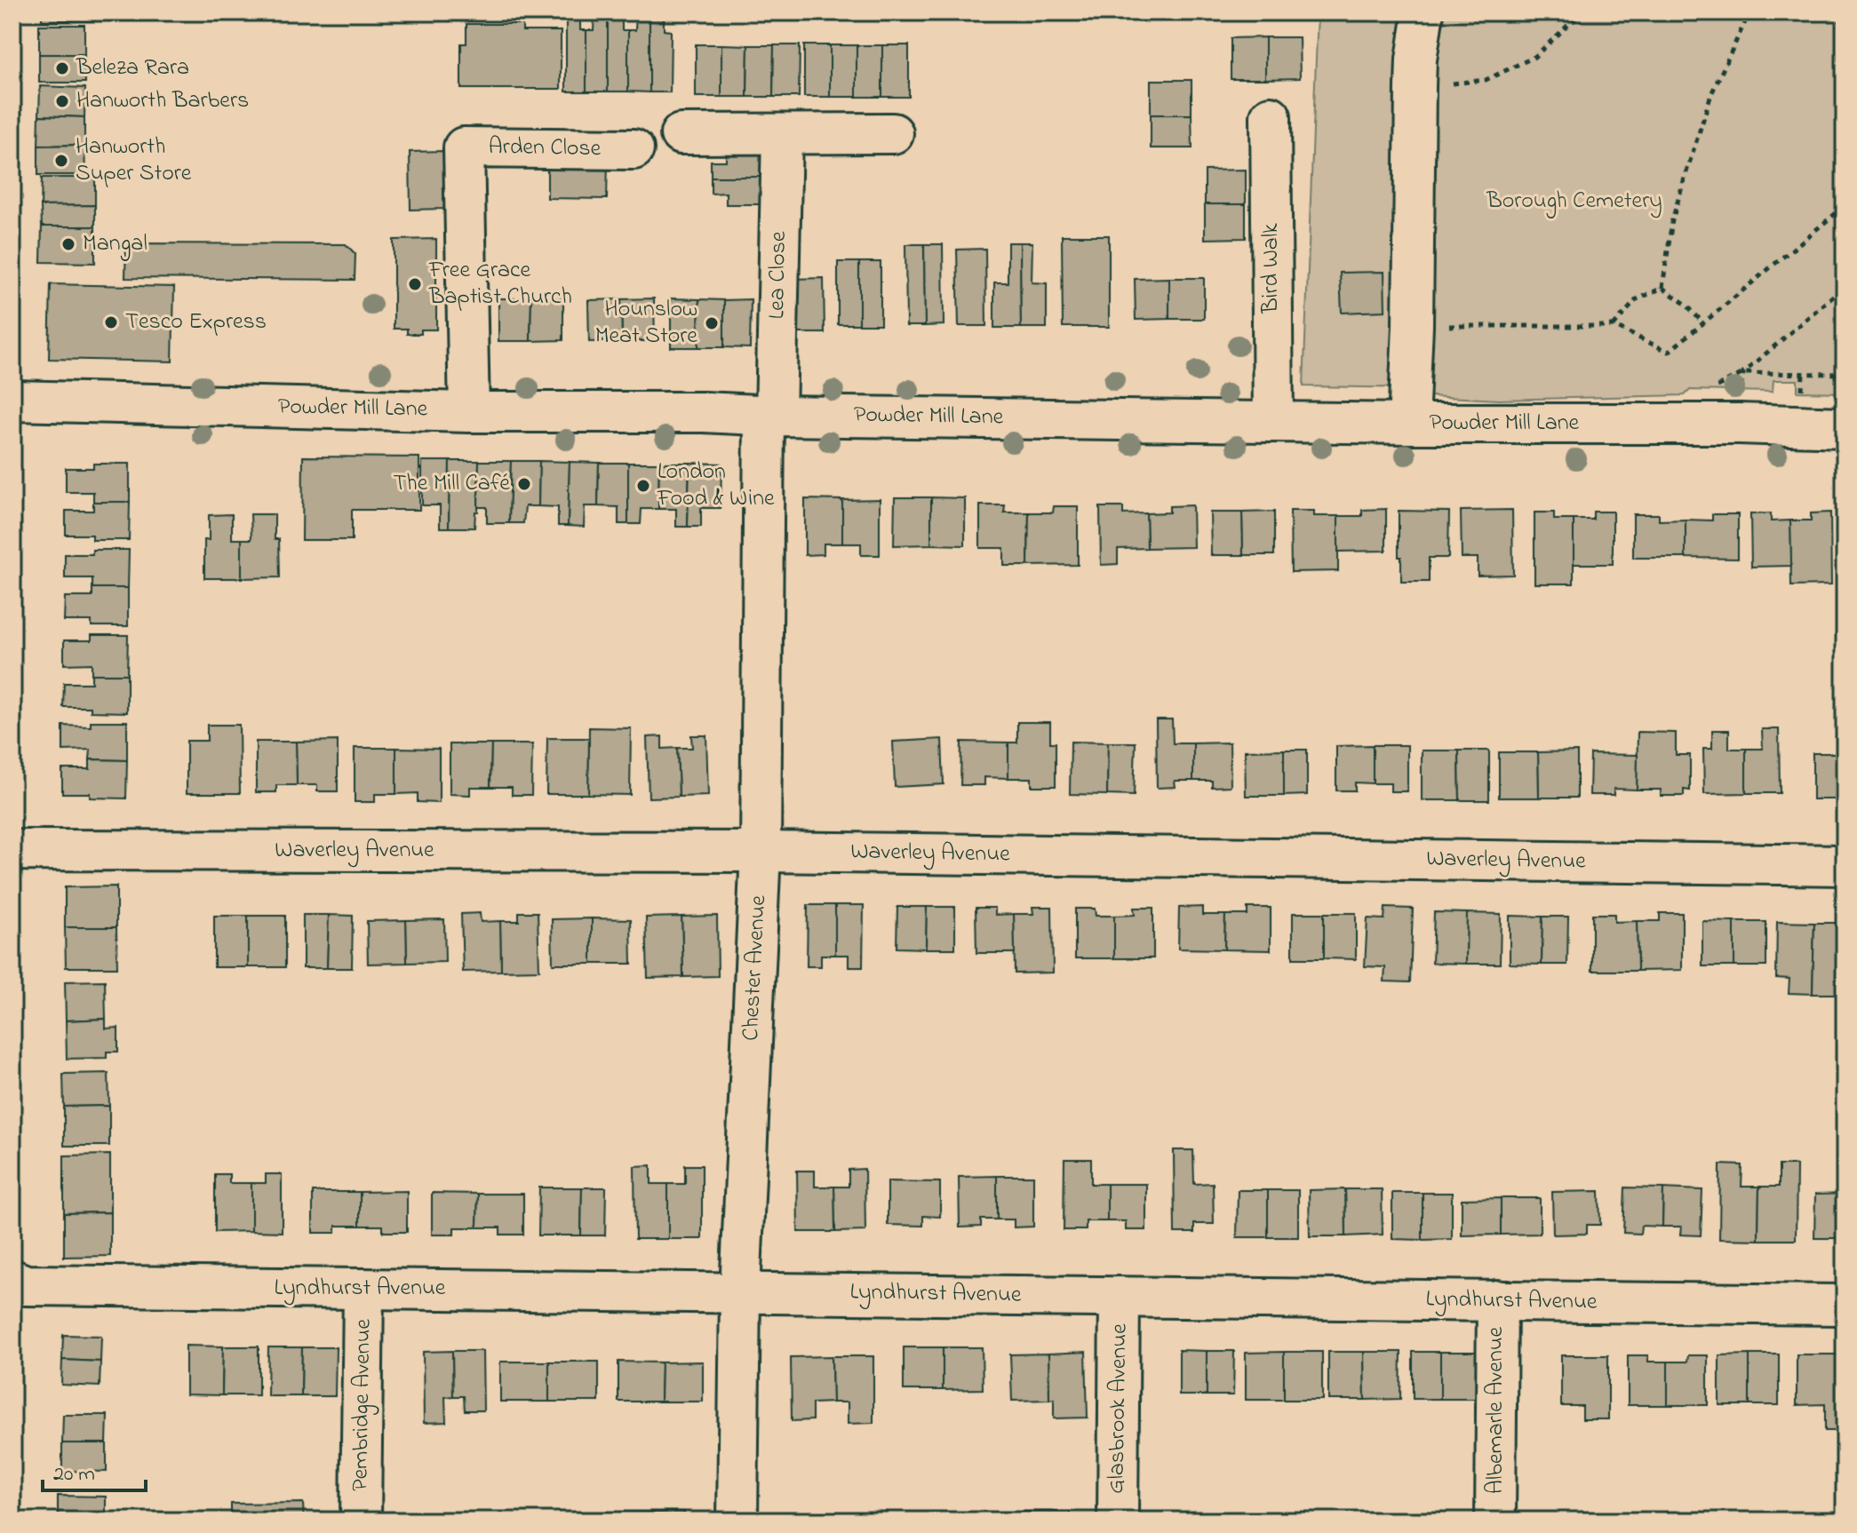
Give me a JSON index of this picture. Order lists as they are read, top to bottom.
{
  "streets": {
    "street": [
      "Arden Close",
      "Bird Walk",
      "Lea Close",
      "Powder Mill Lane",
      "Waverley Avenue",
      "Chester Avenue",
      "Lyndhurst Avenue",
      "Pembridge Avenue",
      "Glasbrook Avenue",
      "Albemarle Avenue"
    ]
  },
  "crossings": [
    ["Arden Close", "Powder Mill Lane"],
    ["Bird Walk", "Powder Mill Lane"],
    ["Lea Close", "Powder Mill Lane"],
    ["Lea Close", "Chester Avenue"],
    ["Powder Mill Lane", "Chester Avenue"],
    ["Waverley Avenue", "Chester Avenue"],
    ["Chester Avenue", "Lyndhurst Avenue"],
    ["Lyndhurst Avenue", "Pembridge Avenue"],
    ["Lyndhurst Avenue", "Glasbrook Avenue"],
    ["Lyndhurst Avenue", "Albemarle Avenue"]
  ],
  "parks": ["Borough Cemetery"],
  "places": [
    "Beleza Rara",
    "Hanworth Barbers",
    "Hanworth Super Store",
    "Mangal",
    "Free Grace Baptist Church",
    "Tesco Express",
    "Hounslow Meat Store",
    "The Mill Café",
    "London Food & Wine"
  ],
  "scale_bar": "20 m"
}
